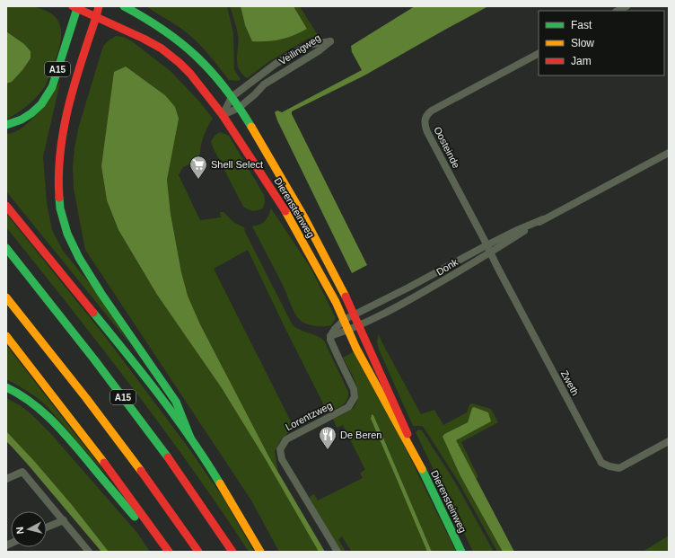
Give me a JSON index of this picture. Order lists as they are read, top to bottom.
{
  "streets": {
    "main road": ["A15", "Dierensteinweg"],
    "street": [
      "Veilingweg",
      "Oosteinde",
      "Donk",
      "Zweth",
      "Lorentzweg"
    ]
  },
  "crossings": [
    ["Veilingweg", "Dierensteinweg"],
    ["A15", "Dierensteinweg"],
    ["Oosteinde", "Donk"],
    ["Oosteinde", "Zweth"],
    ["Dierensteinweg", "Donk"],
    ["Donk", "Zweth"]
  ],
  "places": {
    "supermarket": ["Shell Select"],
    "restaurant": ["De Beren"]
  },
  "legend": ["Fast", "Slow", "Jam"],
  "north": "left"
}
